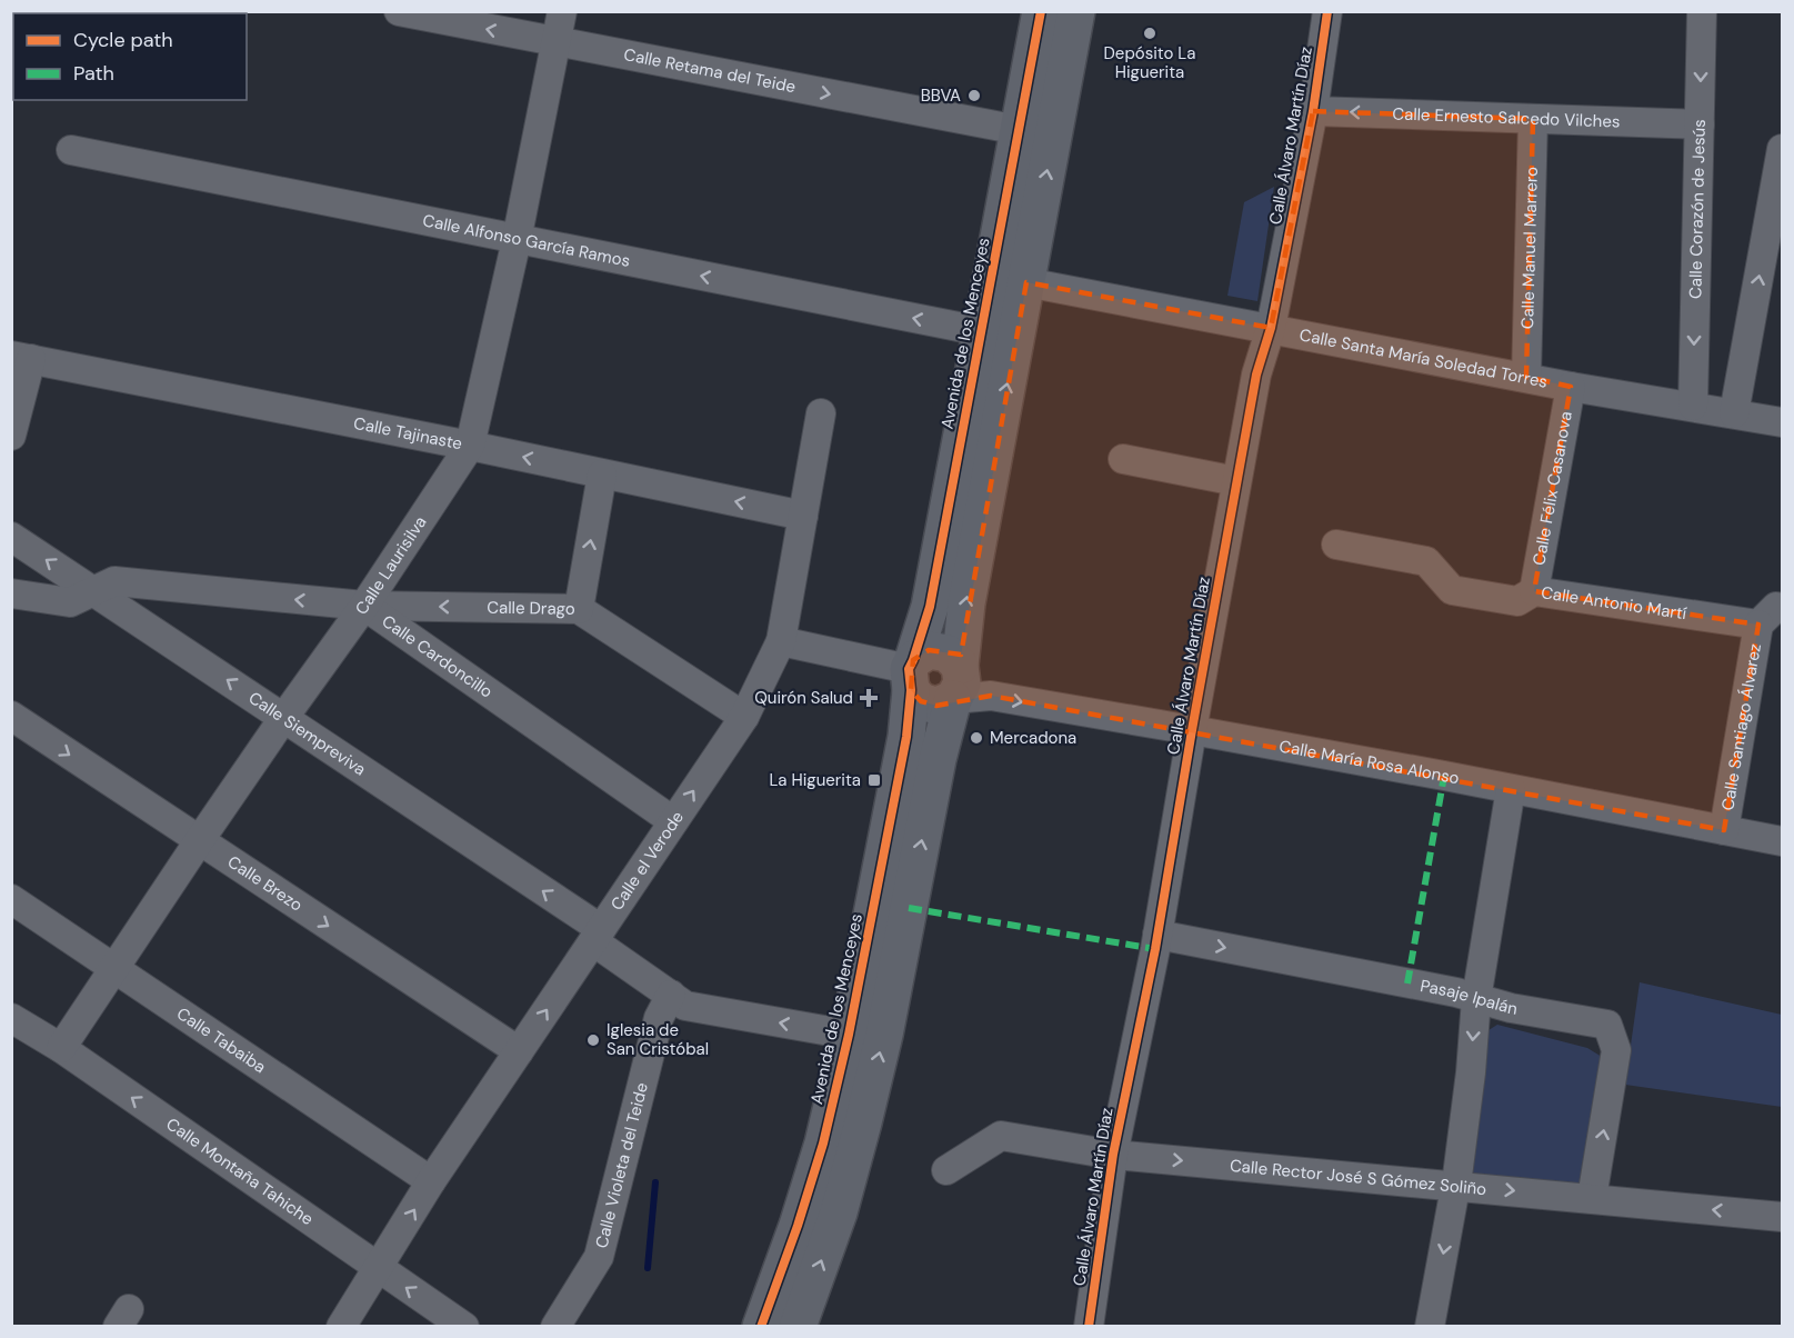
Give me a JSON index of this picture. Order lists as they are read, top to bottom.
{
  "streets": {
    "main road": ["Avenida de los Menceyes"],
    "street": [
      "Calle Retama del Teide",
      "Calle Ernesto Salcedo Vilches",
      "Calle Álvaro Martín Díaz",
      "Calle Corazón de Jesús",
      "Calle Alfonso García Ramos",
      "Calle Manuel Marrero",
      "Calle Santa María Soledad Torres",
      "Calle Tajinaste",
      "Calle Félix Casanova",
      "Calle Laurisilva",
      "Calle Antonio Martí",
      "Calle Drago",
      "Calle Cardoncillo",
      "Calle Santiago Álvarez",
      "Calle Siempreviva",
      "Calle María Rosa Alonso",
      "Calle el Verode",
      "Calle Brezo",
      "Pasaje Ipalán",
      "Calle Tabaiba",
      "Calle Violeta del Teide",
      "Calle Montaña Tahiche",
      "Calle Rector José S Gómez Soliño"
    ]
  },
  "crossings": [
    ["Calle Retama del Teide", "Avenida de los Menceyes"],
    ["Calle Retama del Teide", "Calle Laurisilva"],
    ["Calle Ernesto Salcedo Vilches", "Calle Álvaro Martín Díaz"],
    ["Calle Ernesto Salcedo Vilches", "Calle Corazón de Jesús"],
    ["Calle Ernesto Salcedo Vilches", "Calle Manuel Marrero"],
    ["Calle Álvaro Martín Díaz", "Calle Santa María Soledad Torres"],
    ["Calle Álvaro Martín Díaz", "Calle María Rosa Alonso"],
    ["Calle Álvaro Martín Díaz", "Pasaje Ipalán"],
    ["Calle Álvaro Martín Díaz", "Calle Rector José S Gómez Soliño"],
    ["Calle Corazón de Jesús", "Calle Santa María Soledad Torres"],
    ["Calle Alfonso García Ramos", "Avenida de los Menceyes"],
    ["Calle Alfonso García Ramos", "Calle Laurisilva"],
    ["Calle Manuel Marrero", "Calle Santa María Soledad Torres"],
    ["Avenida de los Menceyes", "Calle Siempreviva"],
    ["Calle Santa María Soledad Torres", "Calle Félix Casanova"],
    ["Calle Tajinaste", "Calle Laurisilva"],
    ["Calle Tajinaste", "Calle el Verode"],
    ["Calle Félix Casanova", "Calle Antonio Martí"],
    ["Calle Laurisilva", "Calle Drago"],
    ["Calle Laurisilva", "Calle Cardoncillo"],
    ["Calle Laurisilva", "Calle Siempreviva"],
    ["Calle Laurisilva", "Calle Brezo"],
    ["Calle Laurisilva", "Calle Tabaiba"],
    ["Calle Laurisilva", "Calle Montaña Tahiche"],
    ["Calle Antonio Martí", "Calle Santiago Álvarez"],
    ["Calle Drago", "Calle Cardoncillo"],
    ["Calle Drago", "Calle el Verode"],
    ["Calle Cardoncillo", "Calle Siempreviva"],
    ["Calle Cardoncillo", "Calle el Verode"],
    ["Calle Santiago Álvarez", "Calle María Rosa Alonso"],
    ["Calle Siempreviva", "Calle el Verode"],
    ["Calle Siempreviva", "Calle Violeta del Teide"],
    ["Calle el Verode", "Calle Brezo"],
    ["Calle el Verode", "Calle Tabaiba"],
    ["Calle el Verode", "Calle Montaña Tahiche"],
    ["Pasaje Ipalán", "Calle Rector José S Gómez Soliño"]
  ],
  "one_way": [
    "Calle Ernesto Salcedo Vilches",
    "Calle Alfonso García Ramos",
    "Calle Tajinaste",
    "Calle Drago",
    "Calle Cardoncillo",
    "Calle Siempreviva",
    "Calle el Verode",
    "Calle Brezo",
    "Calle Montaña Tahiche"
  ],
  "places": {
    "other": [
      "Depósito La Higuerita",
      "BBVA",
      "Mercadona",
      "Iglesia de San Cristóbal"
    ],
    "health": ["Quirón Salud"],
    "transit": ["La Higuerita"]
  },
  "legend": ["Cycle path", "Path"]
}
